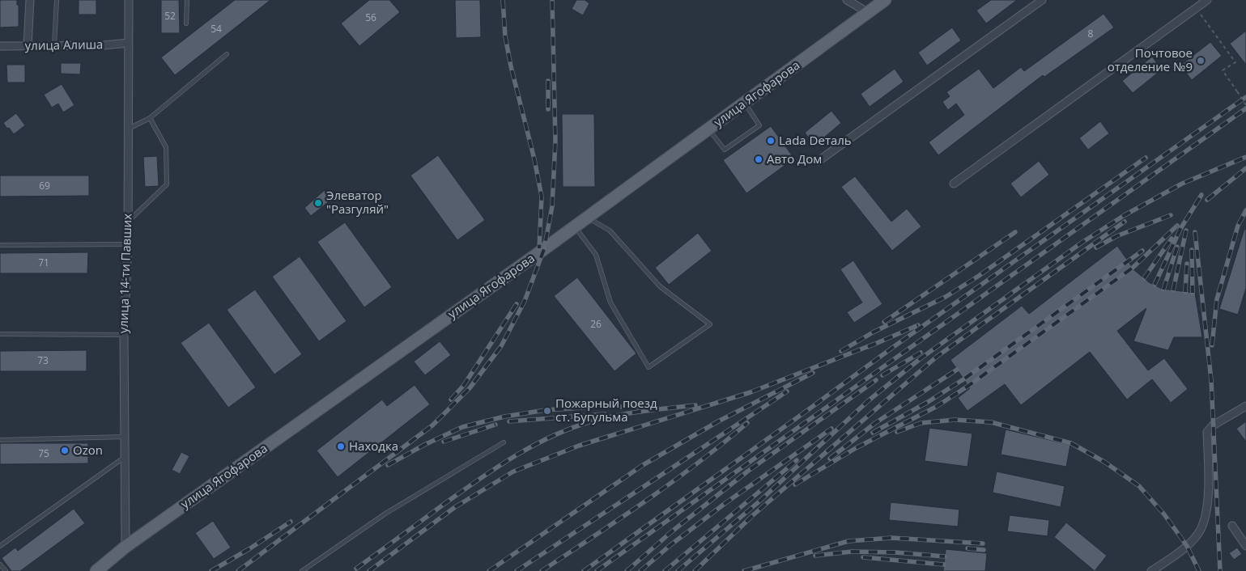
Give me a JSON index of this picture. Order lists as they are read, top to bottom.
{
  "streets": {
    "main road": ["улица Ягофарова"],
    "street": ["улица Алиша", "улица 14-ти Павших"]
  },
  "crossings": [
    ["улица Алиша", "улица 14-ти Павших"],
    ["улица Ягофарова", "улица 14-ти Павших"]
  ],
  "places": [
    "Почтовое отделение №9",
    "Lada Dеталь",
    "Авто Дом",
    "Элеватор \"Разгуляй\"",
    "Пожарный поезд ст. Бугульма",
    "Находка",
    "Ozon"
  ],
  "house_numbers": [
    "52",
    "56",
    "54",
    "8",
    "69",
    "71",
    "26",
    "73",
    "75"
  ]
}
